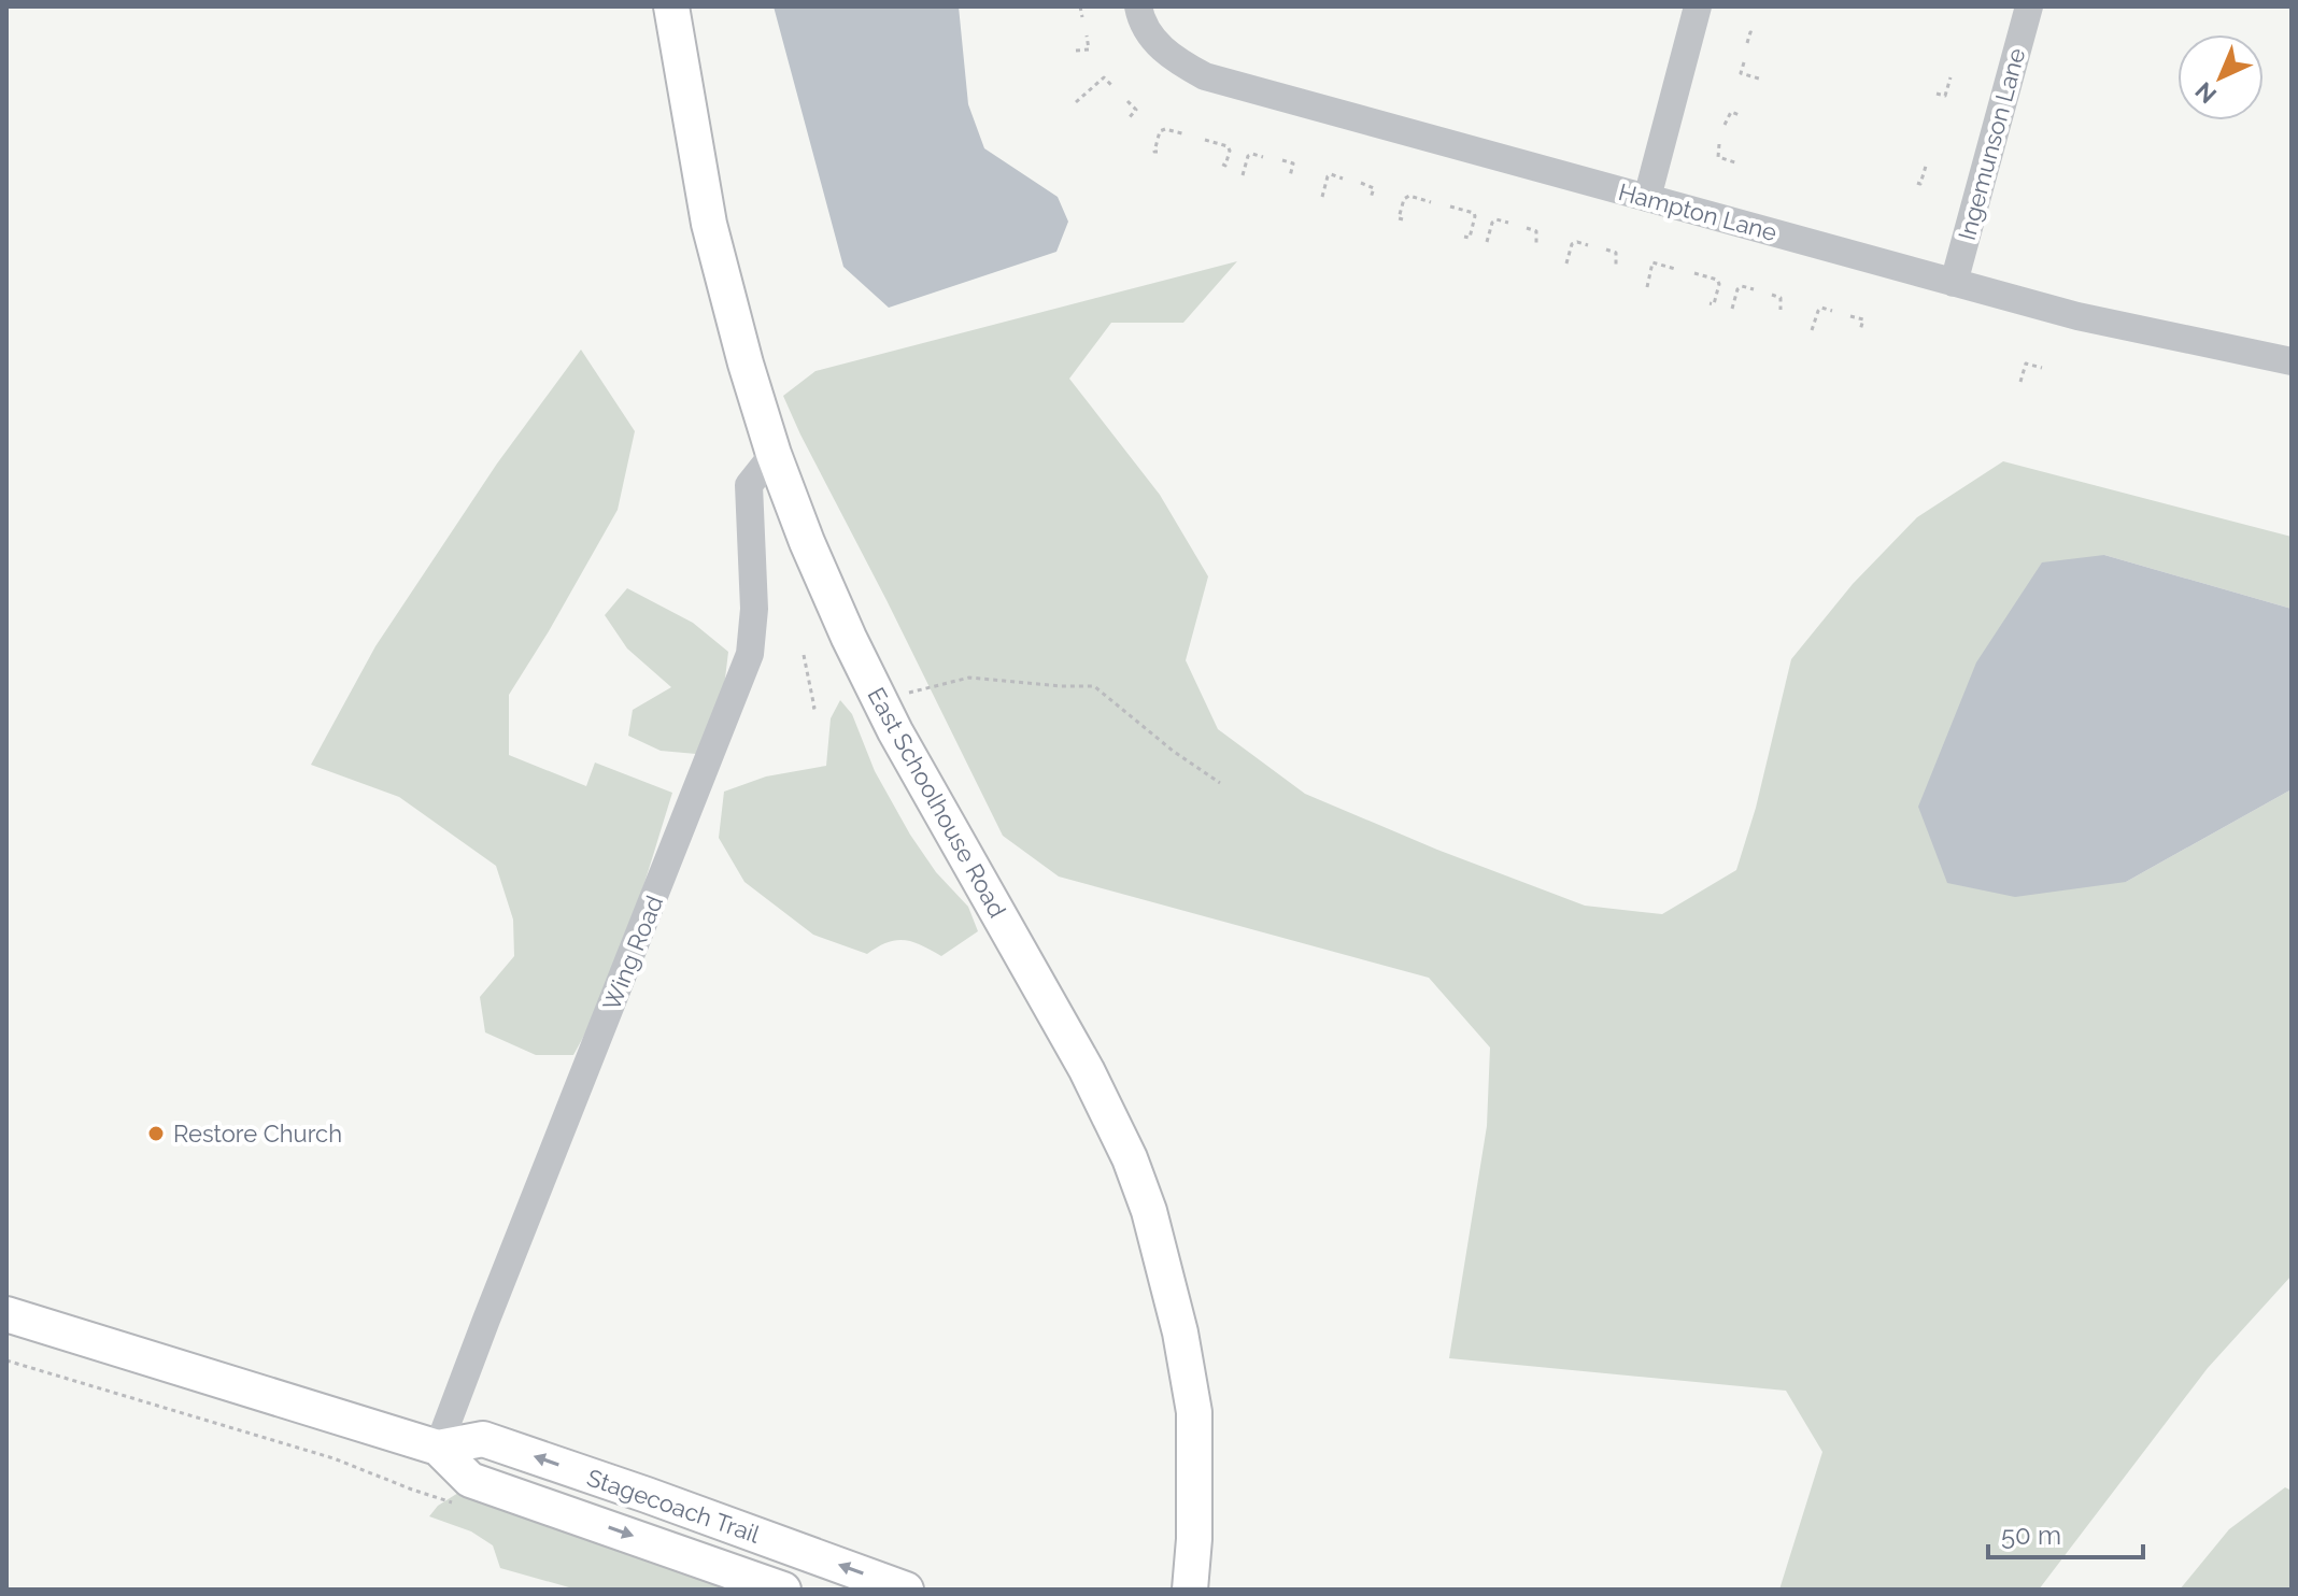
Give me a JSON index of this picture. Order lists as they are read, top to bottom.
{
  "streets": {
    "main road": ["East Schoolhouse Road", "Stagecoach Trail"],
    "street": ["Ingemunson Lane", "Hampton Lane", "Wing Road"]
  },
  "crossings": [
    ["Ingemunson Lane", "Hampton Lane"],
    ["East Schoolhouse Road", "Wing Road"],
    ["Wing Road", "Stagecoach Trail"]
  ],
  "places": ["Restore Church"],
  "scale_bar": "50 m",
  "north": "bottom left"
}
